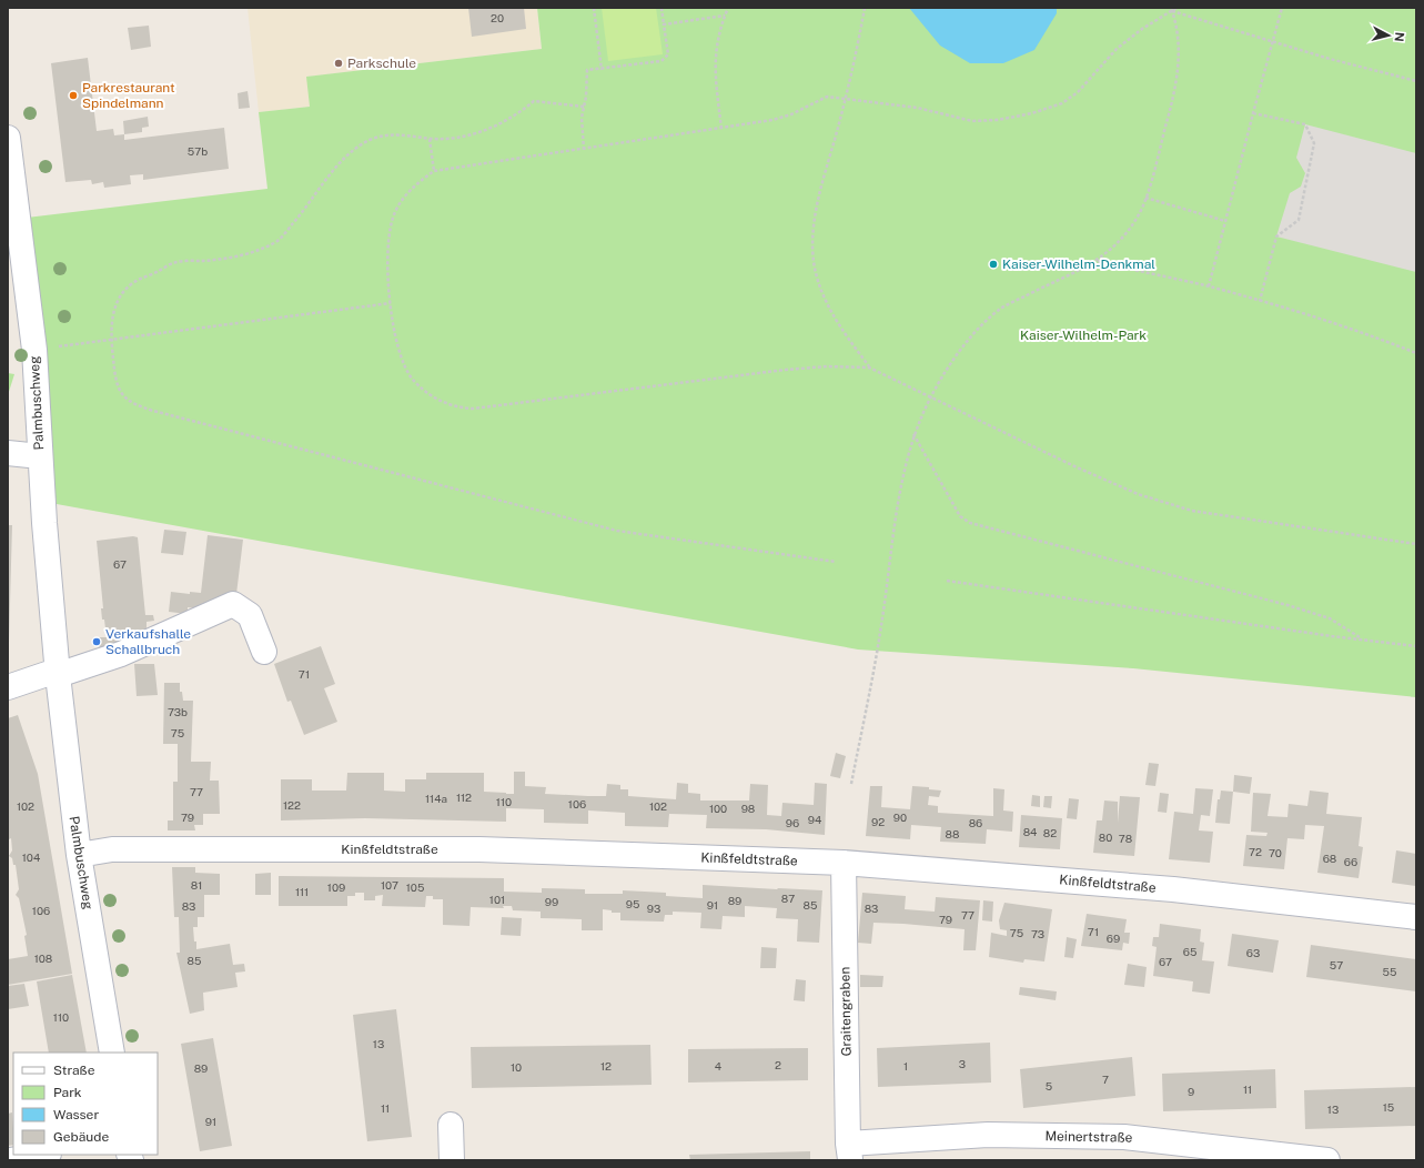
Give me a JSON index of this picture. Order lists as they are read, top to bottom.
{
  "streets": {
    "street": [
      "Palmbuschweg",
      "Kinßfeldtstraße",
      "Graitengraben",
      "Meinertstraße"
    ]
  },
  "crossings": [
    ["Palmbuschweg", "Kinßfeldtstraße"],
    ["Kinßfeldtstraße", "Graitengraben"],
    ["Graitengraben", "Meinertstraße"]
  ],
  "parks": ["Kaiser-Wilhelm-Park"],
  "places": [
    "Parkschule",
    "Parkrestaurant Spindelmann",
    "Kaiser-Wilhelm-Denkmal",
    "Verkaufshalle Schallbruch"
  ],
  "house_numbers": [
    "20",
    "57b",
    "67",
    "71",
    "73b",
    "75",
    "77",
    "112",
    "114a",
    "110",
    "106",
    "122",
    "102",
    "102",
    "100",
    "98",
    "79",
    "90",
    "94",
    "92",
    "96",
    "86",
    "84",
    "82",
    "88",
    "80",
    "78",
    "72",
    "70",
    "104",
    "68",
    "66",
    "81",
    "107",
    "109",
    "105",
    "111",
    "87",
    "101",
    "89",
    "99",
    "95",
    "91",
    "85",
    "83",
    "93",
    "83",
    "106",
    "77",
    "79",
    "71",
    "75",
    "73",
    "69",
    "65",
    "63",
    "108",
    "85",
    "67",
    "57",
    "55",
    "110",
    "13",
    "3",
    "2",
    "12",
    "4",
    "1",
    "10",
    "89",
    "7",
    "5",
    "11",
    "9",
    "15",
    "11",
    "13",
    "91"
  ],
  "legend": [
    "Straße",
    "Park",
    "Wasser",
    "Gebäude"
  ],
  "north": "right"
}
